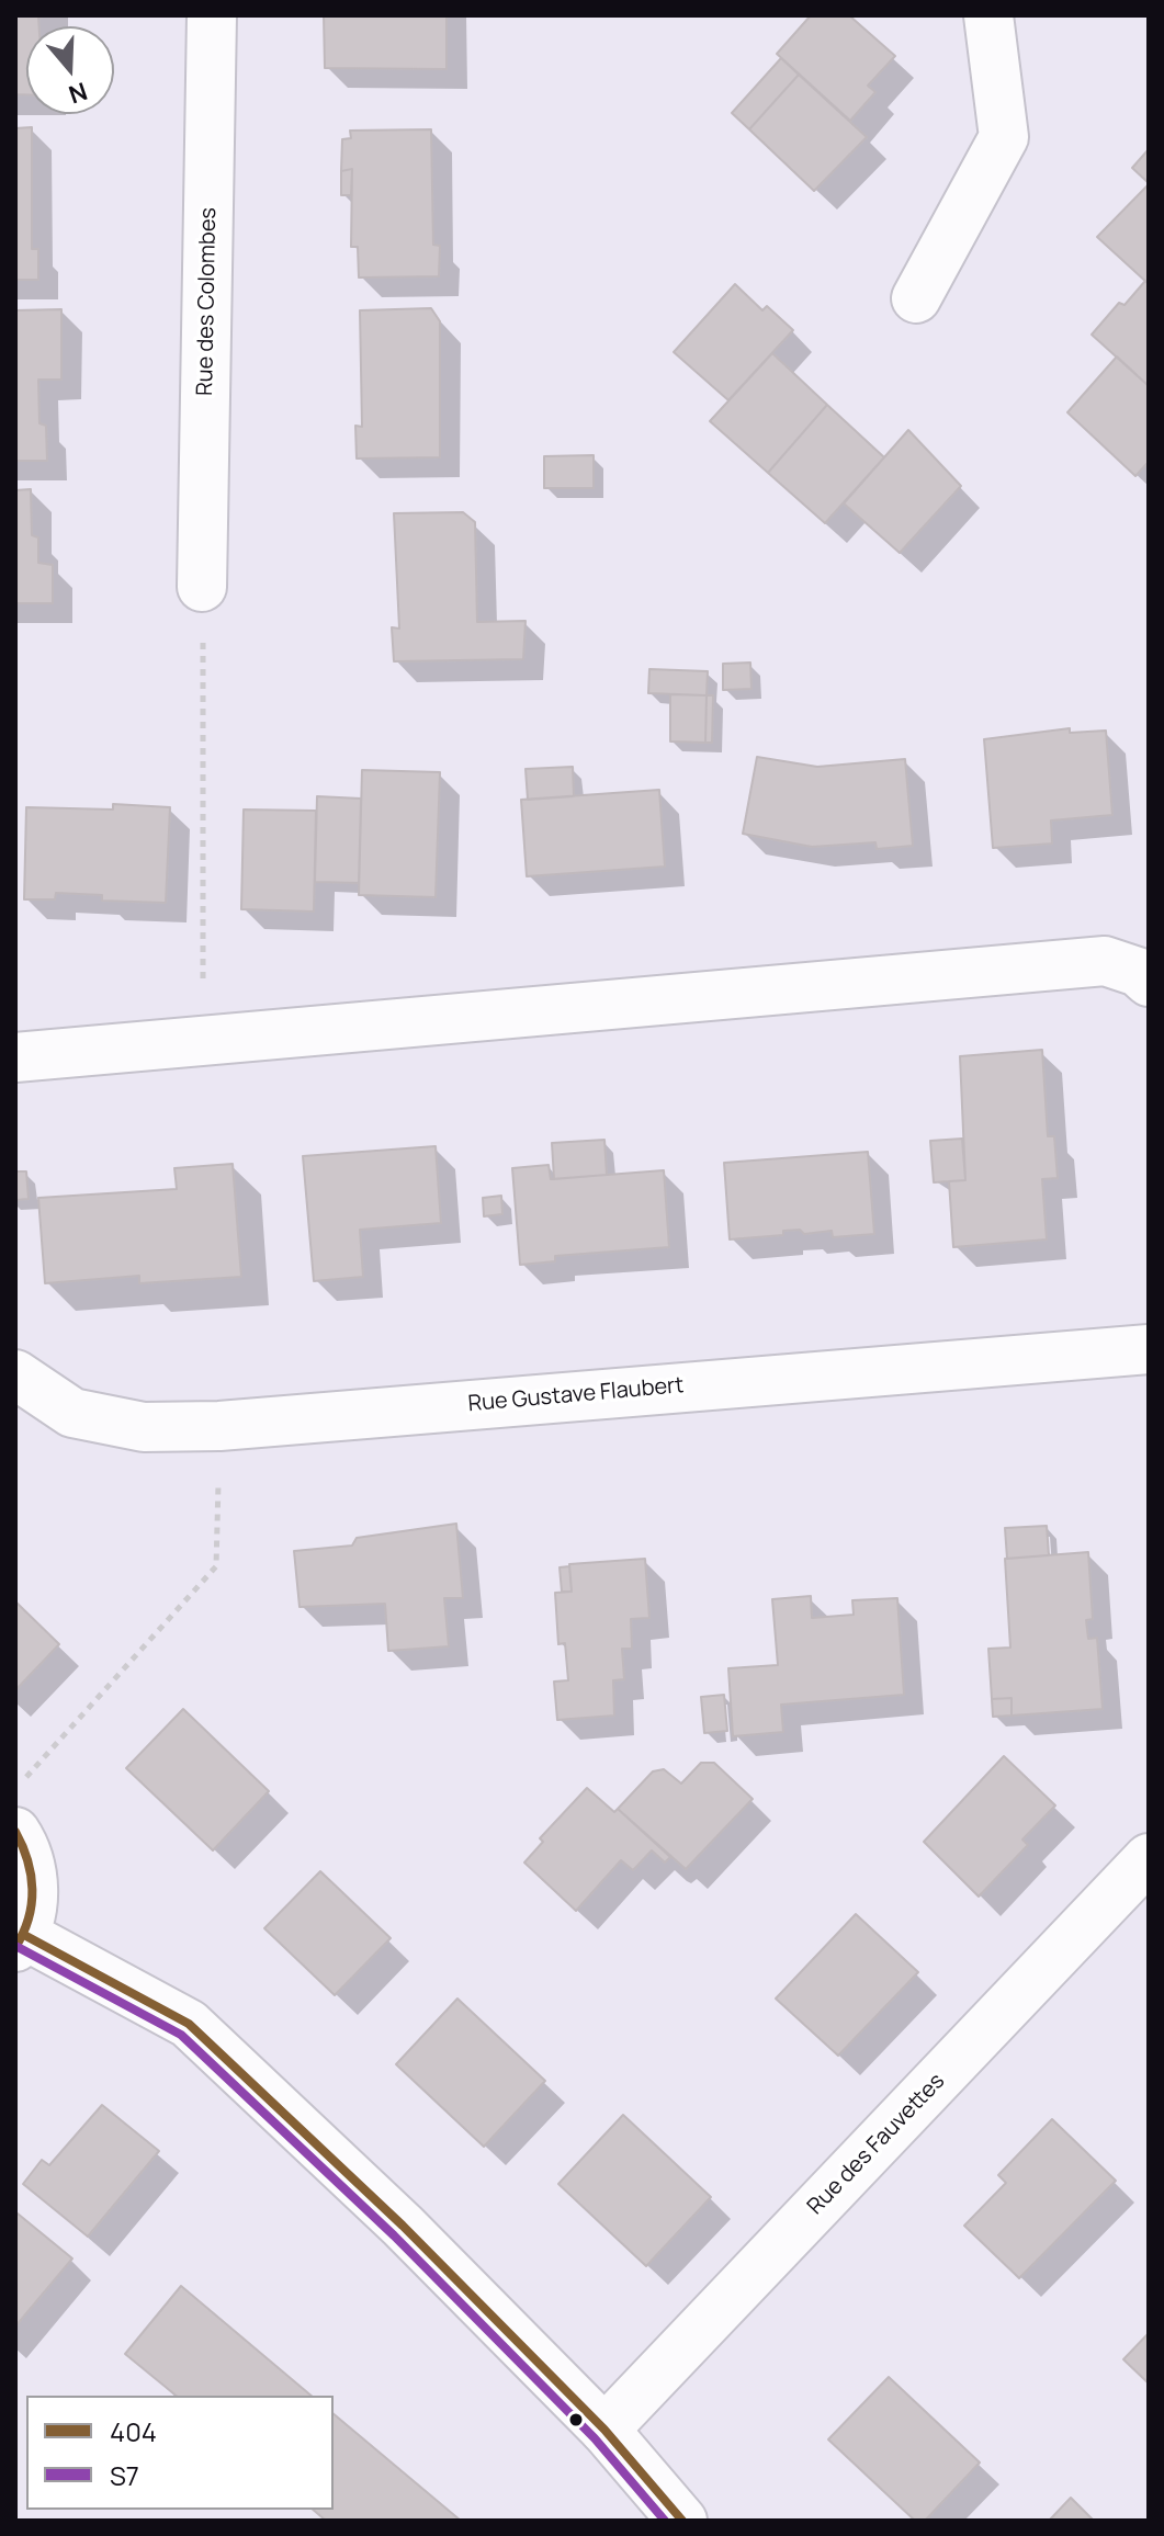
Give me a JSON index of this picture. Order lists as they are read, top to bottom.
{
  "streets": {
    "street": ["Rue des Colombes", "Rue Gustave Flaubert", "Rue des Fauvettes"]
  },
  "lines": ["transit line 404", "transit line S7"],
  "legend": ["404", "S7"],
  "north": "bottom"
}
